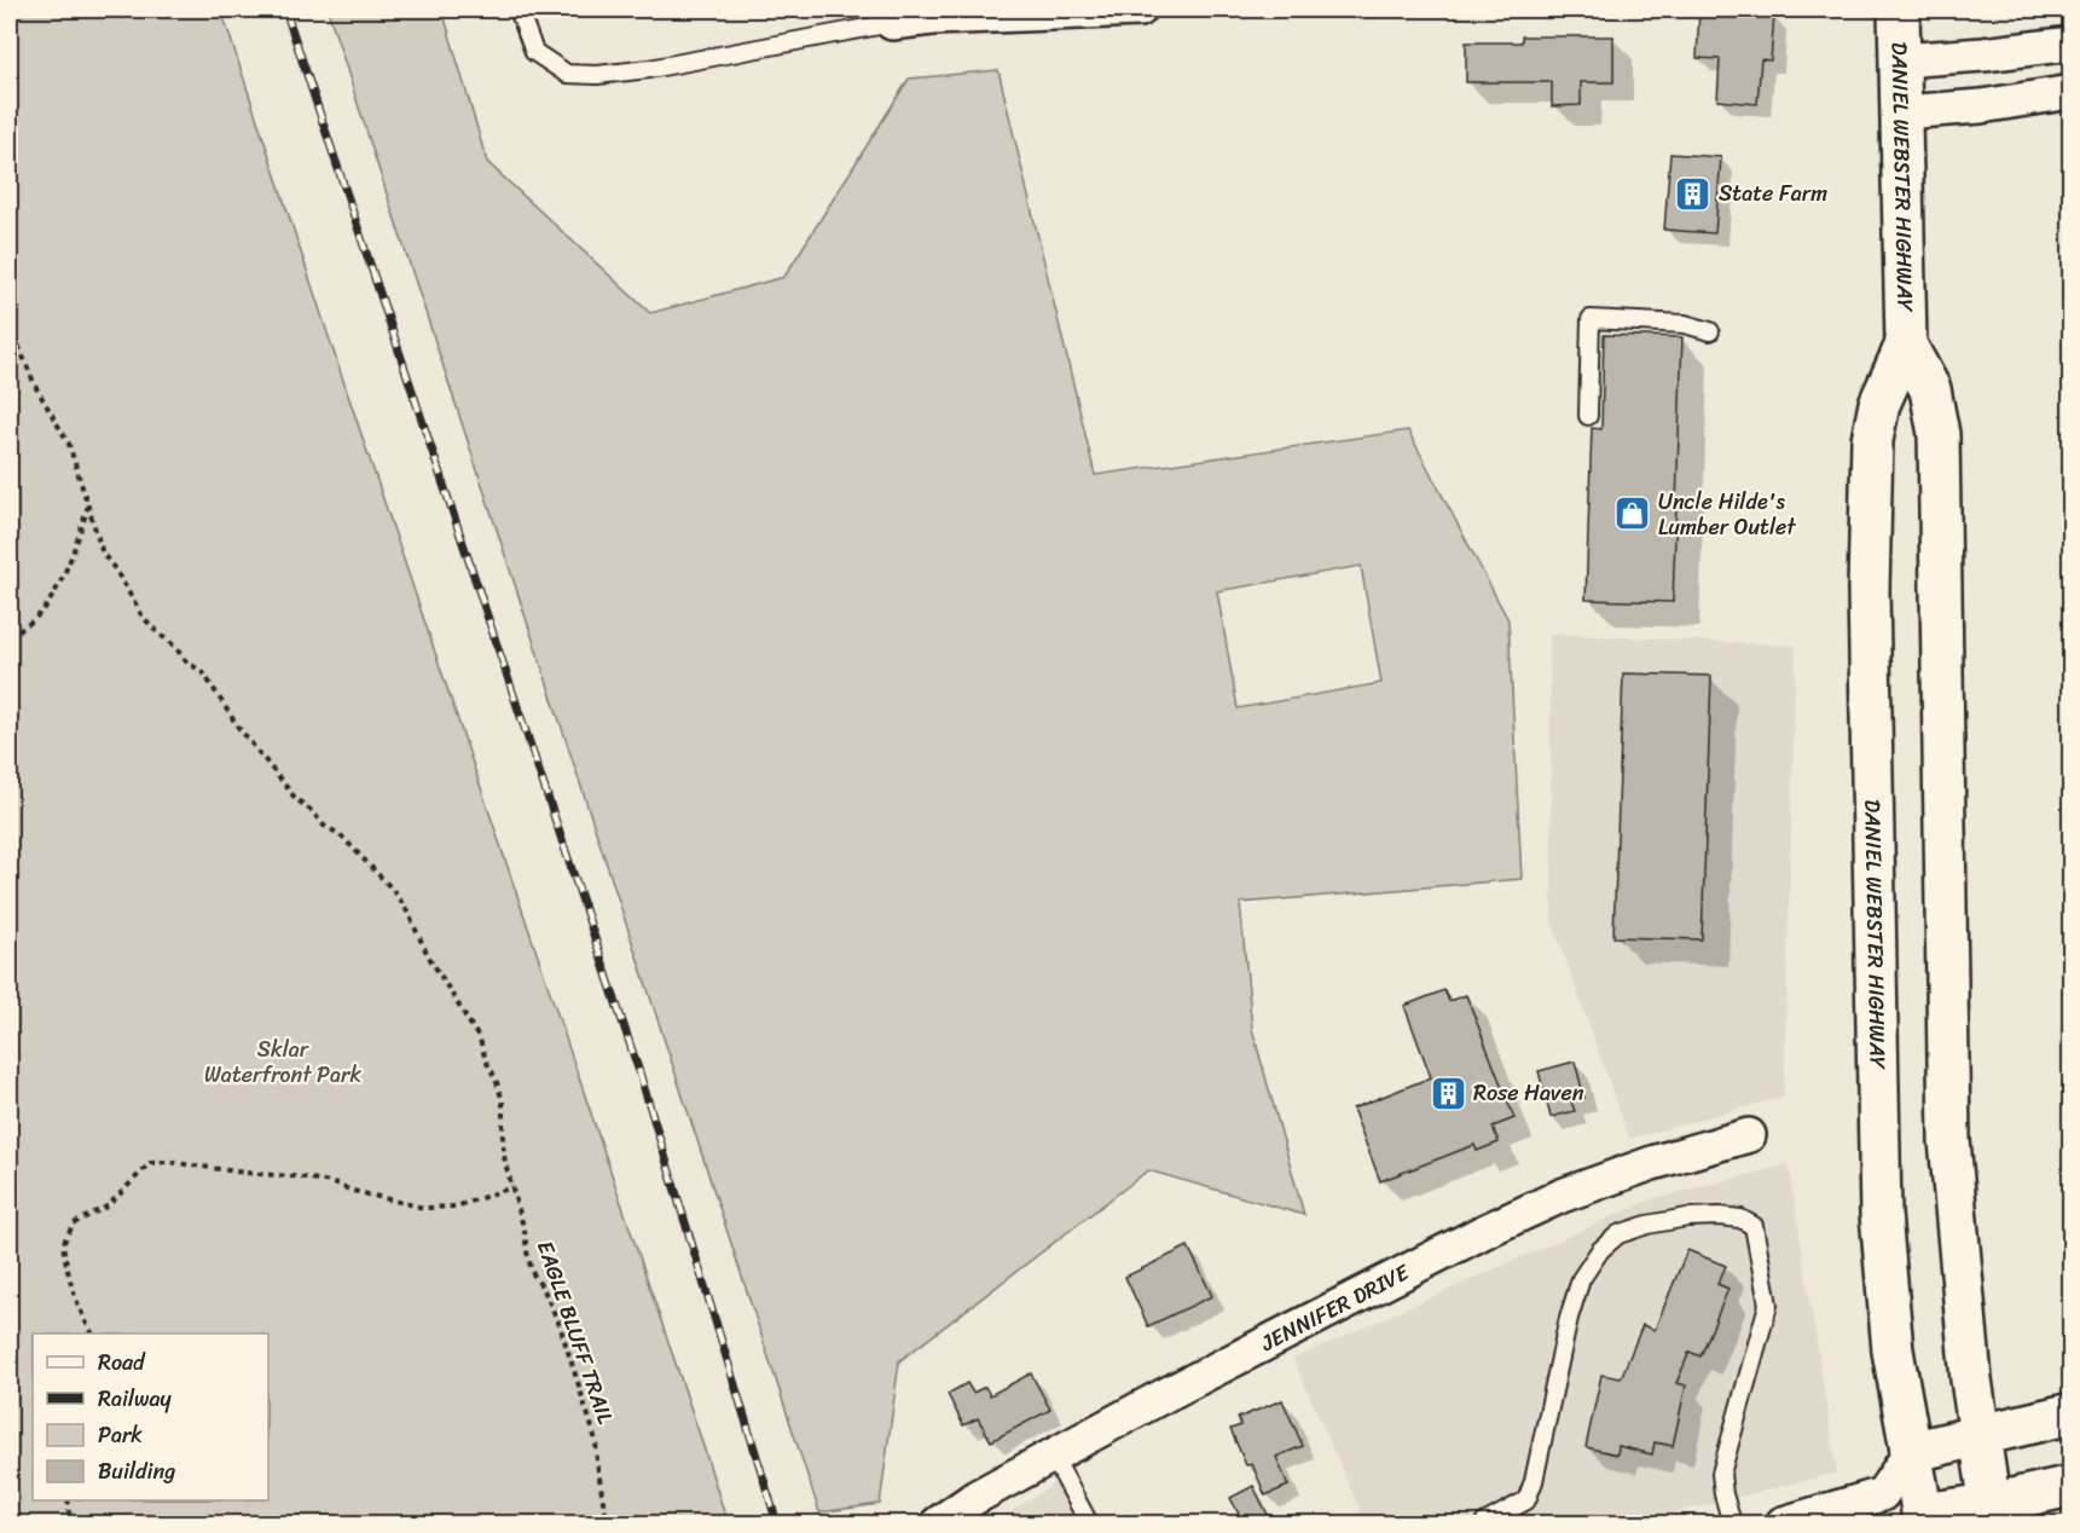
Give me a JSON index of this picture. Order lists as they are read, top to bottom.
{
  "streets": {
    "main road": ["DANIEL WEBSTER HIGHWAY"],
    "street": ["JENNIFER DRIVE"],
    "path": ["EAGLE BLUFF TRAIL"]
  },
  "parks": ["Sklar Waterfront Park"],
  "places": {
    "building": ["State Farm", "Rose Haven"],
    "shop": ["Uncle Hilde's Lumber Outlet"]
  },
  "legend": [
    "Road",
    "Railway",
    "Park",
    "Building"
  ]
}
